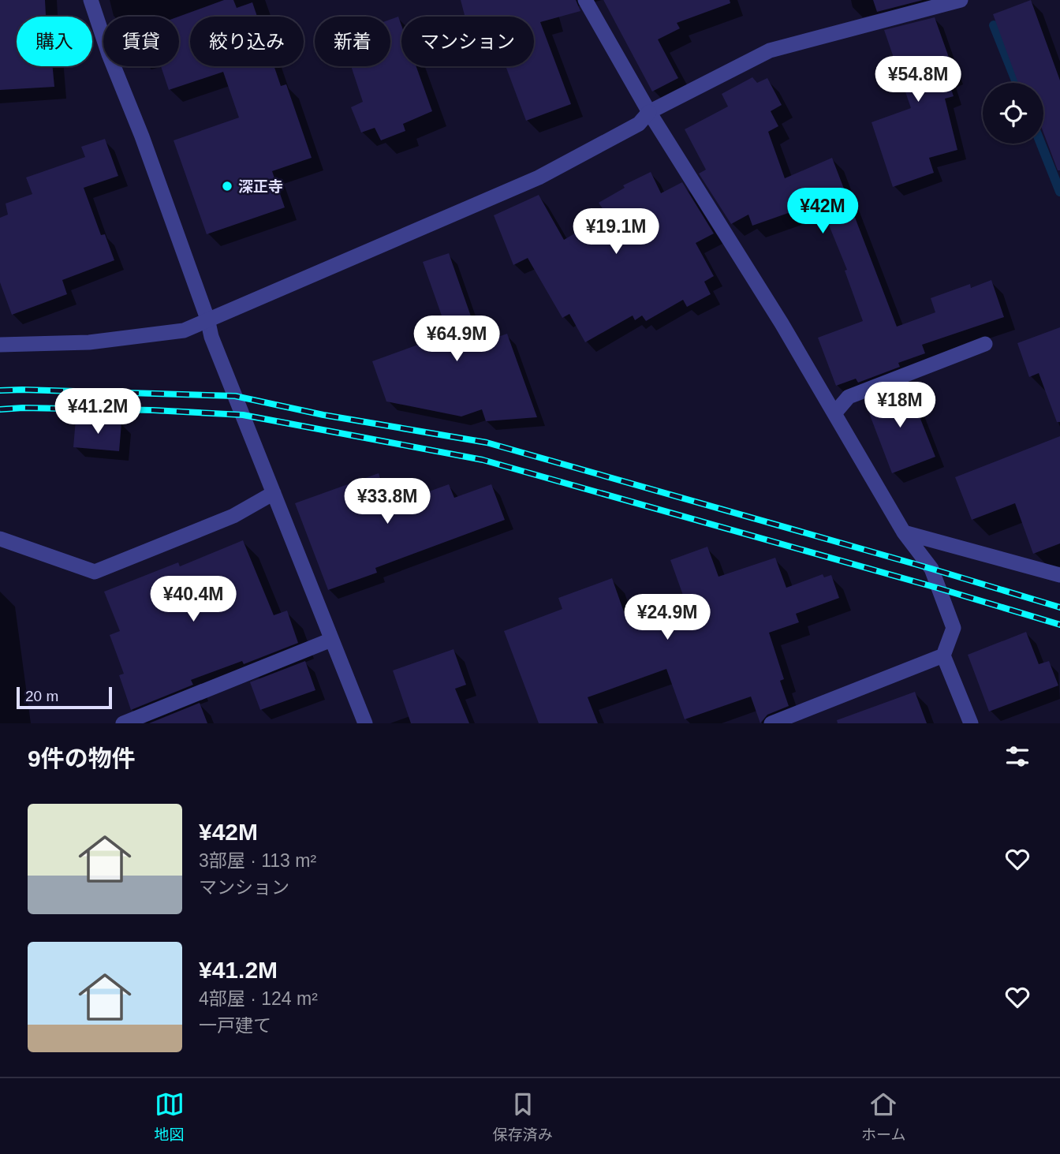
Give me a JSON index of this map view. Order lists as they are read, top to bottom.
{
  "places": ["深正寺"],
  "scale_bar": "20 m",
  "page": {
    "chip": [
      "購入",
      "賃貸",
      "絞り込み",
      "新着",
      "マンション"
    ],
    "price": [
      "¥54.8M",
      "¥42M",
      "¥19.1M",
      "¥64.9M",
      "¥18M",
      "¥41.2M",
      "¥33.8M",
      "¥40.4M",
      "¥24.9M"
    ],
    "scale": "20 m",
    "heading": "9件の物件",
    "list": [
      {
        "name": "¥42M",
        "note": "3部屋 · 113 m² · マンション"
      },
      {
        "name": "¥41.2M",
        "note": "4部屋 · 124 m² · 一戸建て"
      }
    ],
    "tabs": ["地図", "保存済み", "ホーム"]
  }
}
